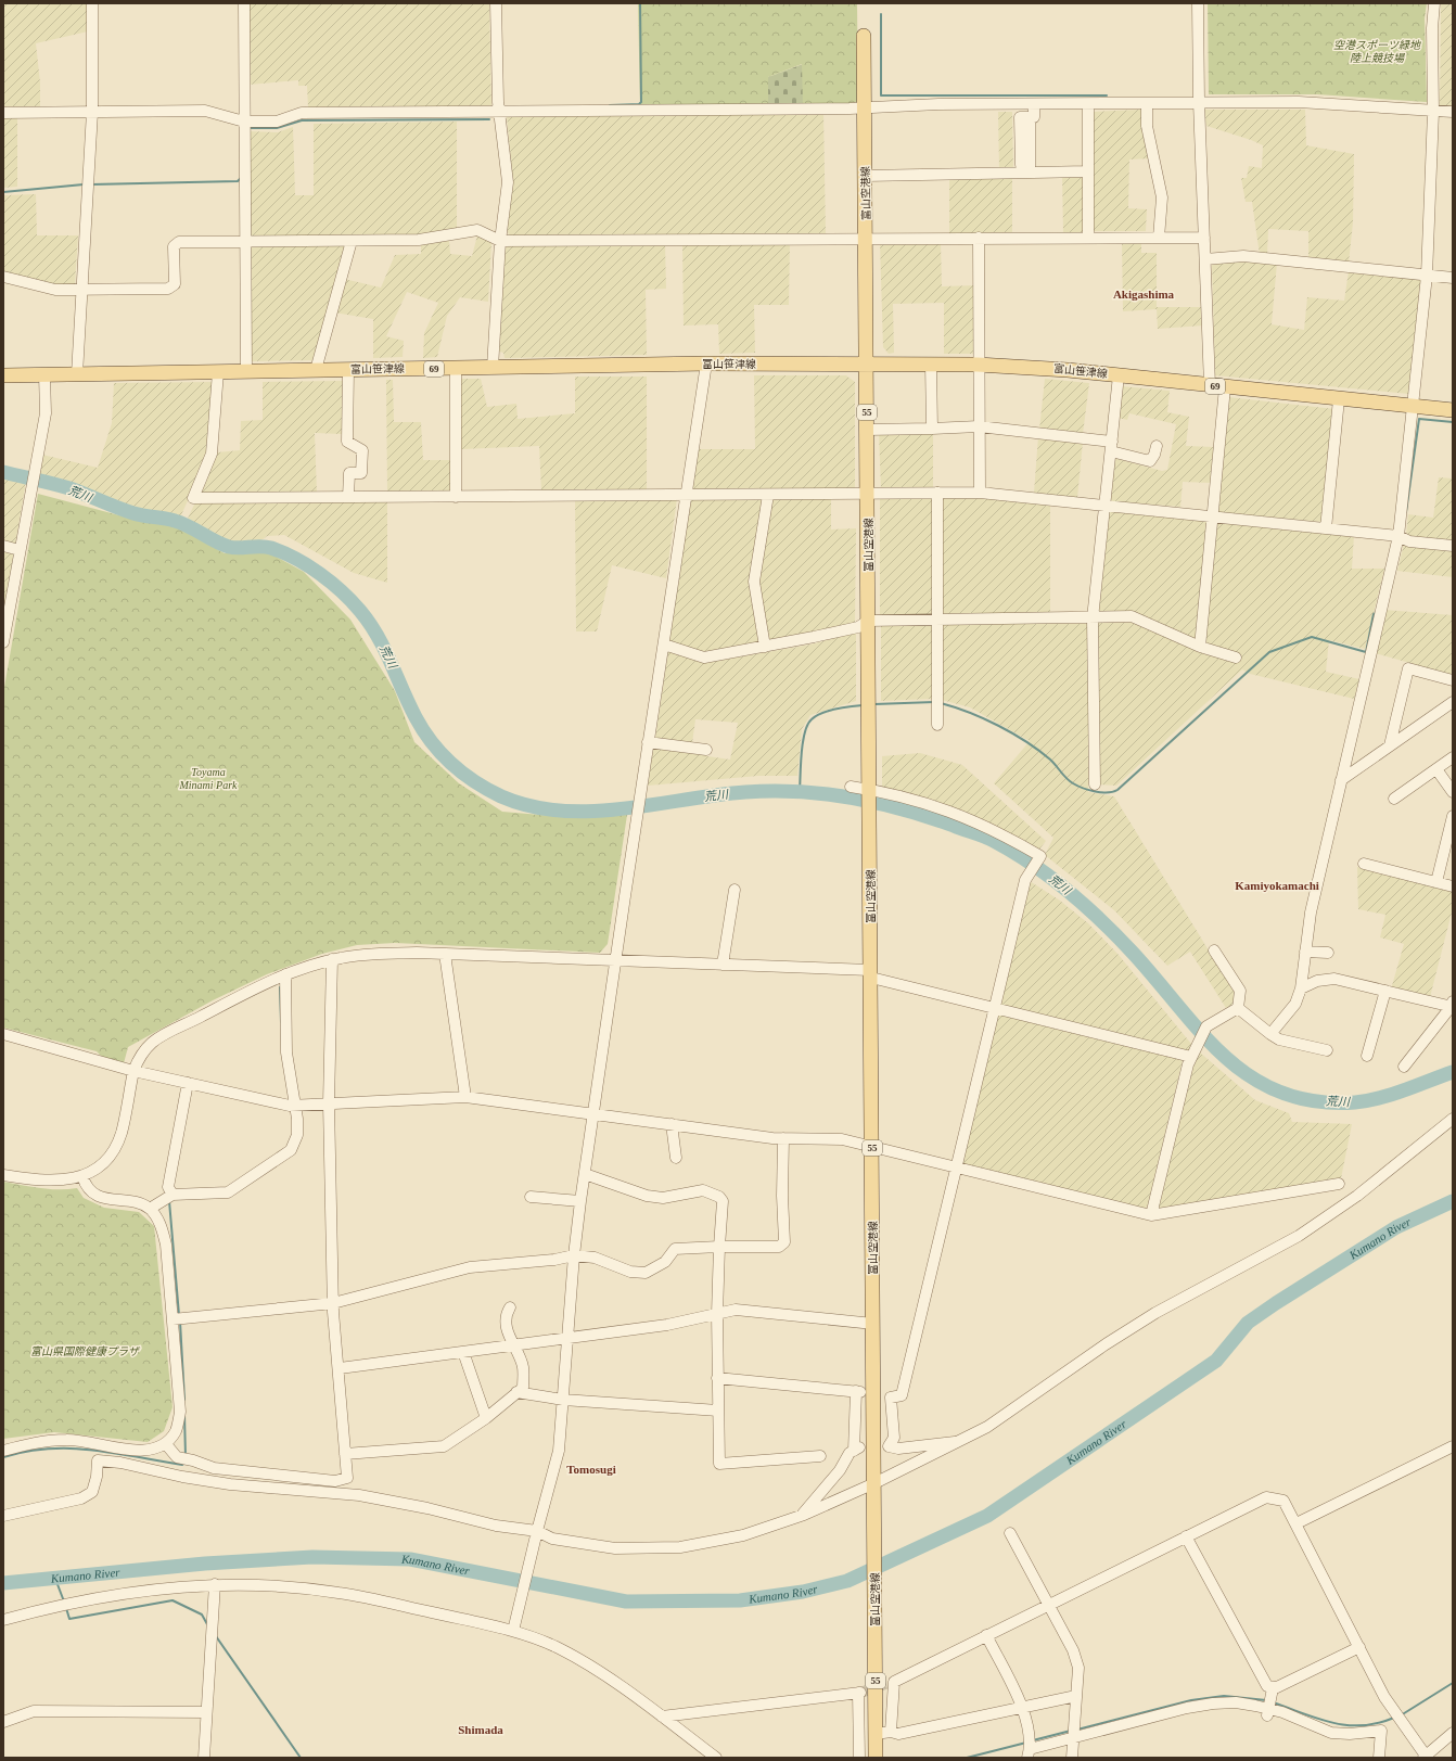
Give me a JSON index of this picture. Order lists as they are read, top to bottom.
{
  "streets": {
    "main road": [
      "富山空港線",
      "富山笹津線",
      "69",
      "55"
    ]
  },
  "crossings": [
    ["富山空港線", "富山笹津線"]
  ],
  "districts": [
    "Akigashima",
    "Kamiyokamachi",
    "Tomosugi",
    "Shimada"
  ],
  "water": ["荒川", "Kumano River"],
  "parks": ["空港スポーツ緑地 陸上競技場", "Toyama Minami Park", "富山県国際健康プラザ"]
}
